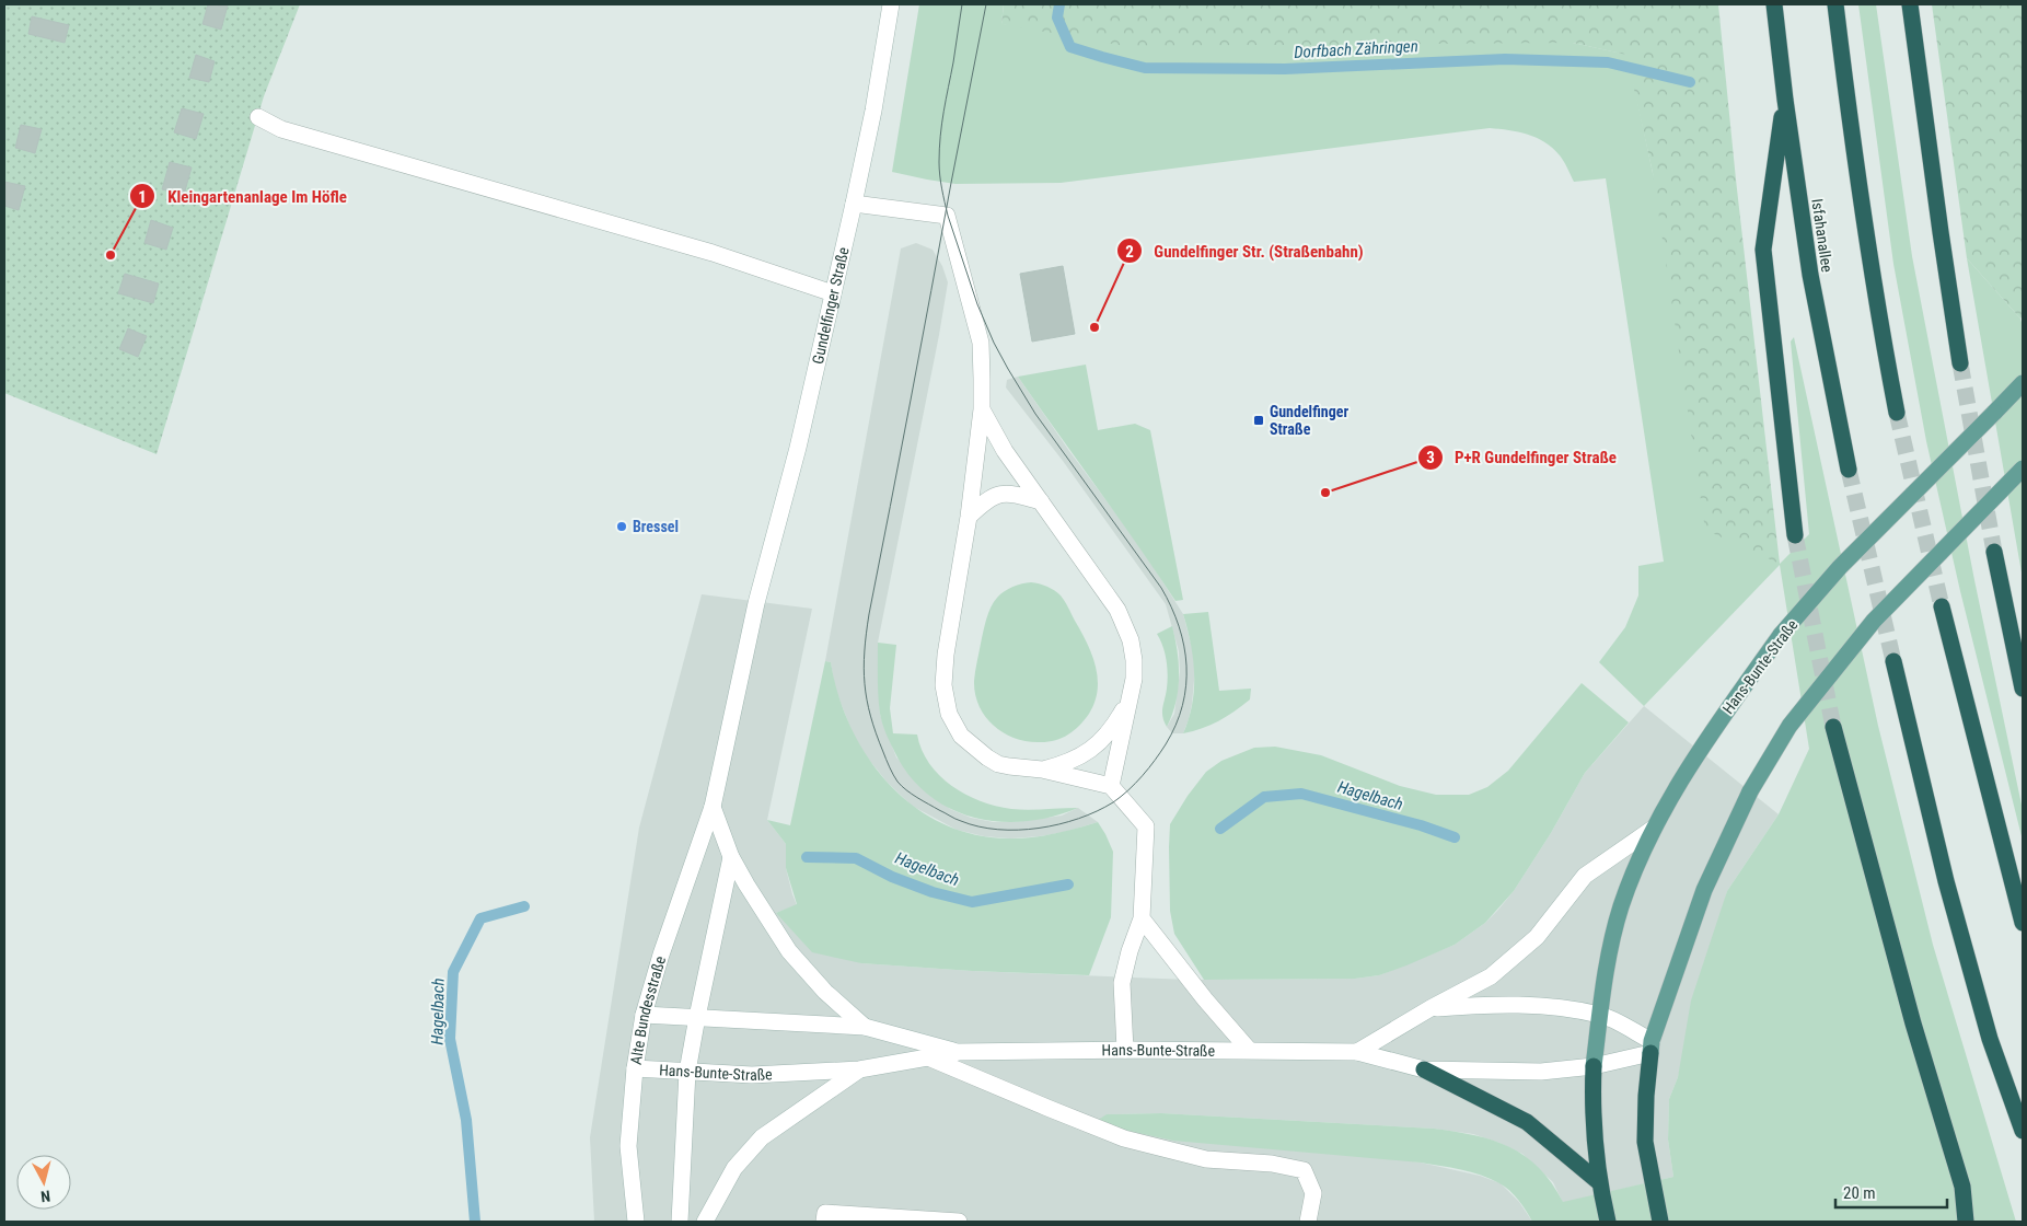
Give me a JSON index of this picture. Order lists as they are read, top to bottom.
{
  "streets": {
    "highway": ["Isfahanallee"],
    "main road": ["Hans-Bunte-Straße"],
    "street": ["Gundelfinger Straße", "Alte Bundesstraße"]
  },
  "crossings": [
    ["Gundelfinger Straße", "Alte Bundesstraße"],
    ["Hans-Bunte-Straße", "Alte Bundesstraße"]
  ],
  "water": ["Dorfbach Zähringen", "Hagelbach"],
  "places": {
    "other": [
      "Kleingartenanlage Im Höfle",
      "Gundelfinger Str. (Straßenbahn)",
      "P+R Gundelfinger Straße",
      "Bressel"
    ],
    "transit": ["Gundelfinger Straße"]
  },
  "scale_bar": "20 m",
  "north": "bottom"
}
